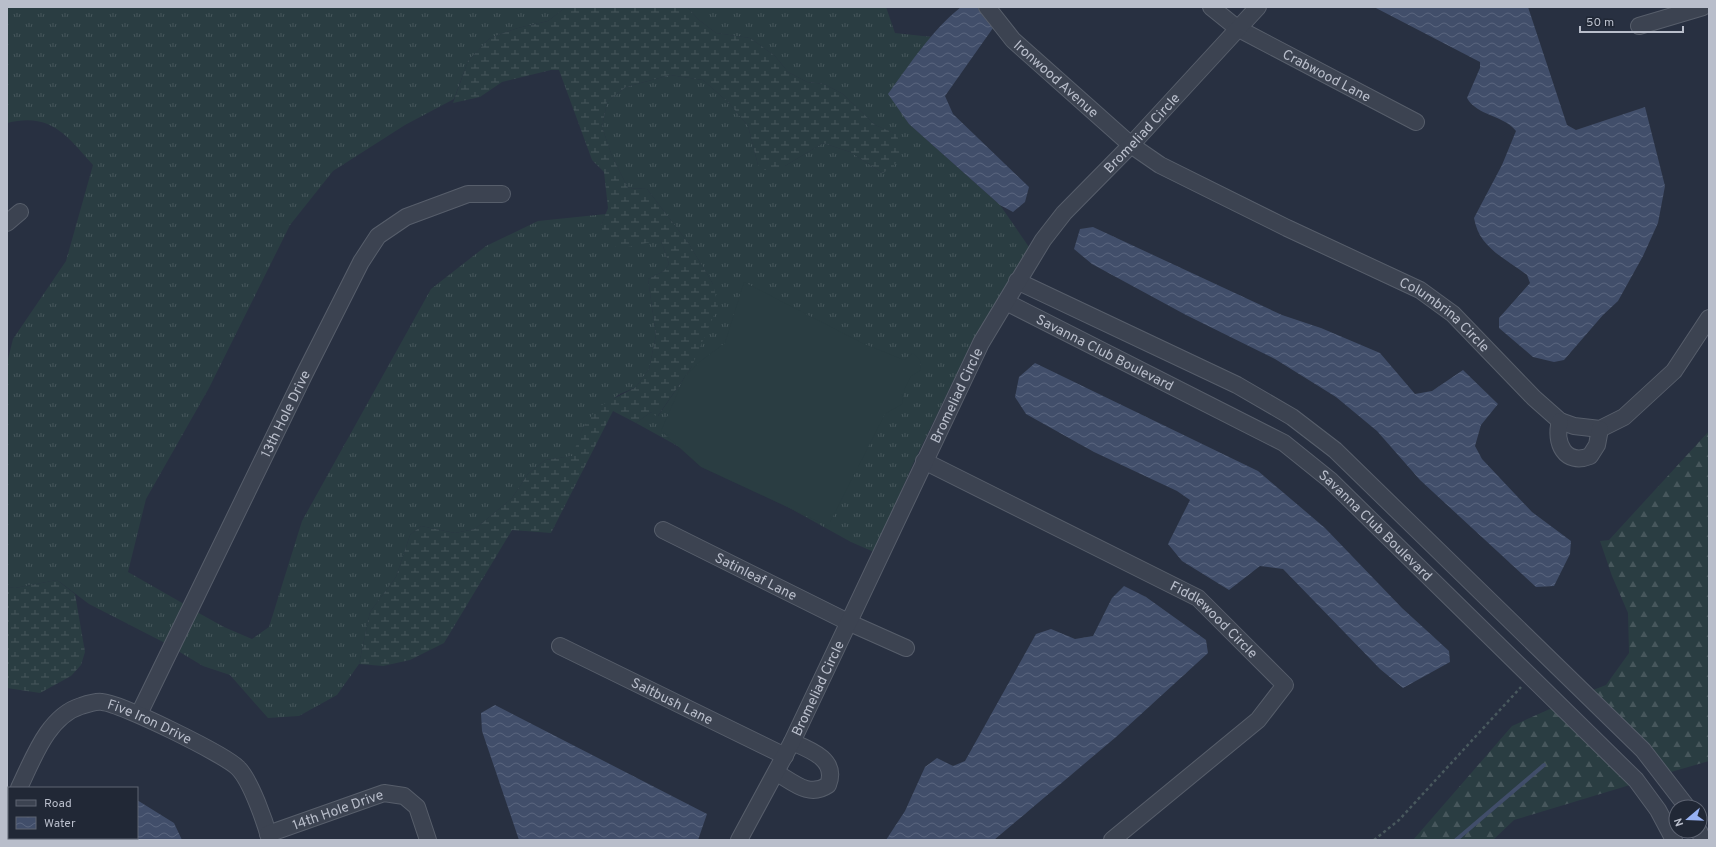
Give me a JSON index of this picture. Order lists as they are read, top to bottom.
{
  "streets": {
    "street": [
      "Crabwood Lane",
      "Ironwood Avenue",
      "Bromeliad Circle",
      "Columbrina Circle",
      "Savanna Club Boulevard",
      "13th Hole Drive",
      "Satinleaf Lane",
      "Fiddlewood Circle",
      "Saltbush Lane",
      "Five Iron Drive",
      "14th Hole Drive"
    ]
  },
  "crossings": [
    ["Crabwood Lane", "Bromeliad Circle"],
    ["Ironwood Avenue", "Bromeliad Circle"],
    ["Ironwood Avenue", "Columbrina Circle"],
    ["Bromeliad Circle", "Columbrina Circle"],
    ["Bromeliad Circle", "Savanna Club Boulevard"],
    ["Bromeliad Circle", "Satinleaf Lane"],
    ["Bromeliad Circle", "Fiddlewood Circle"],
    ["Bromeliad Circle", "Saltbush Lane"],
    ["13th Hole Drive", "Five Iron Drive"],
    ["Five Iron Drive", "14th Hole Drive"]
  ],
  "legend": ["Road", "Water"],
  "scale_bar": "50 m",
  "north": "left"
}
